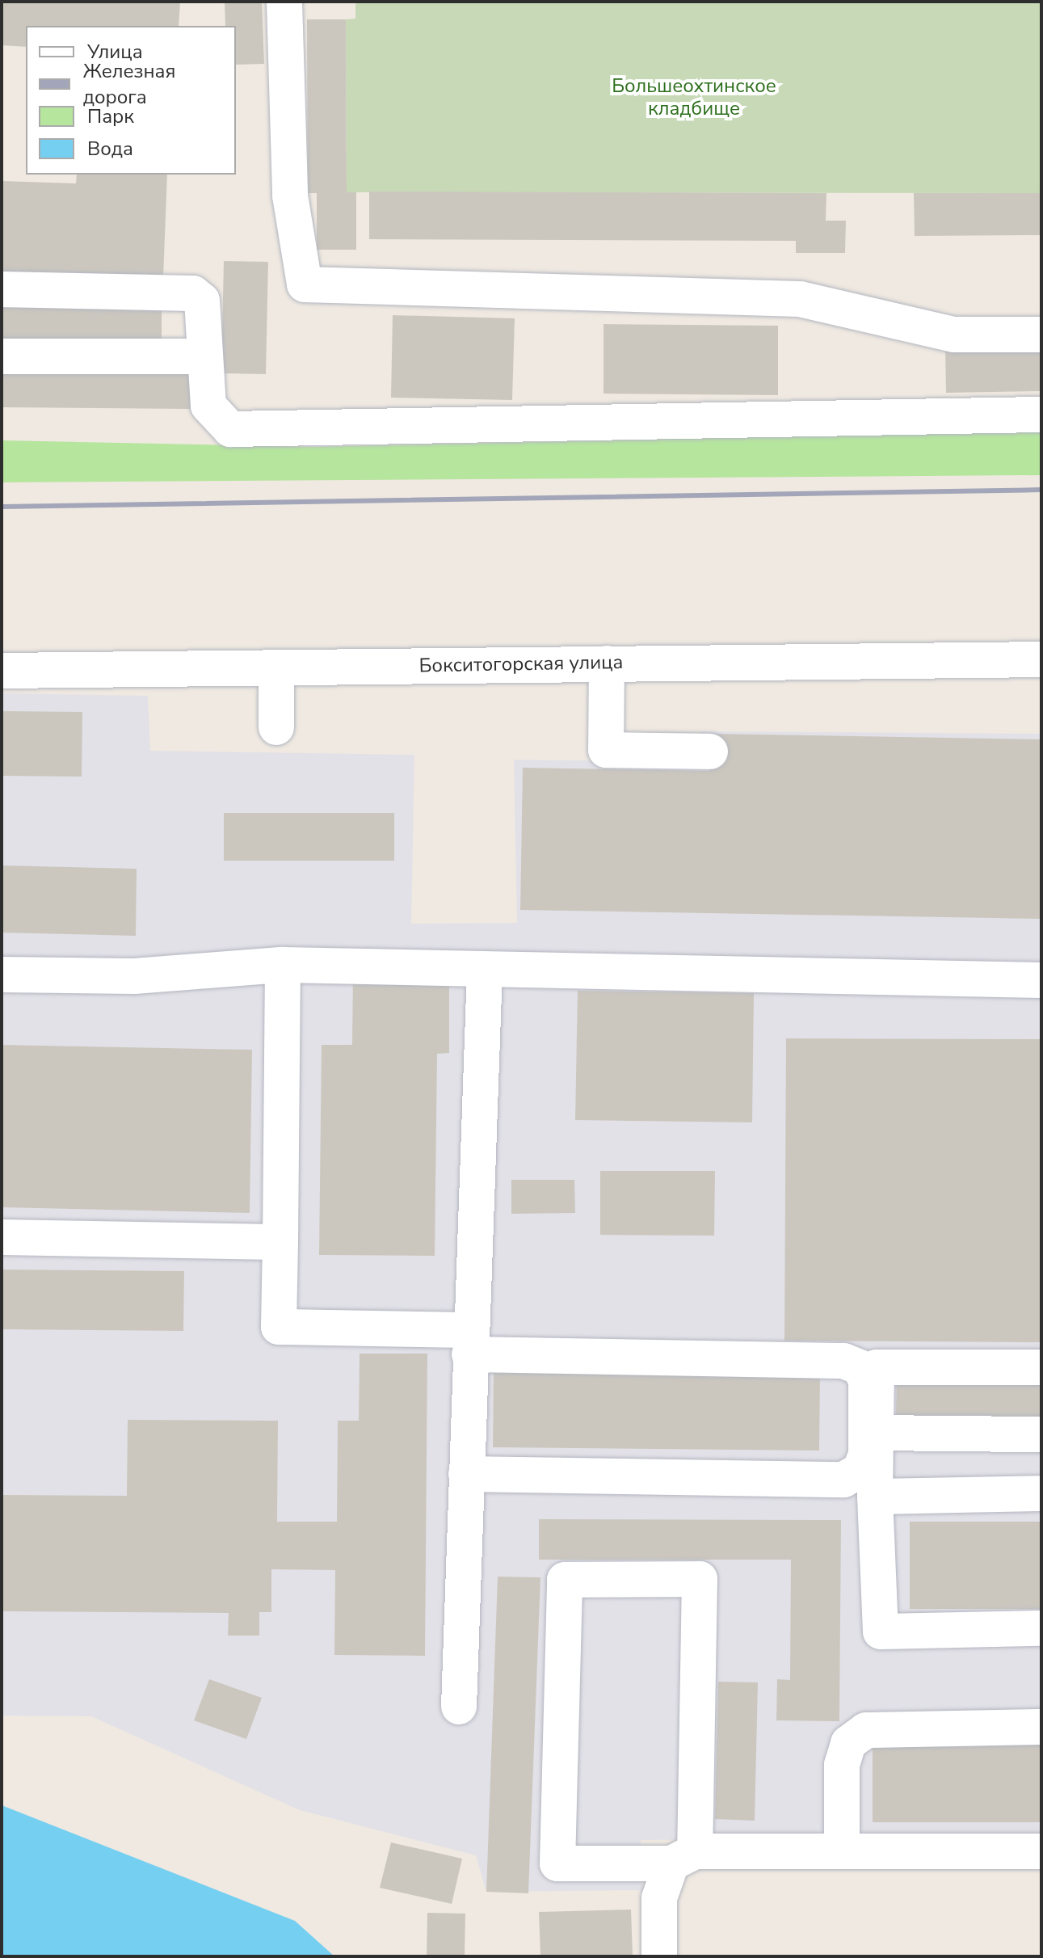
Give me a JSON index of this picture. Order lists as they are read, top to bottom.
{
  "streets": {
    "street": ["Бокситогорская улица"]
  },
  "parks": ["Большеохтинское кладбище"],
  "legend": [
    "Улица",
    "Железная дорога",
    "Парк",
    "Вода"
  ]
}
